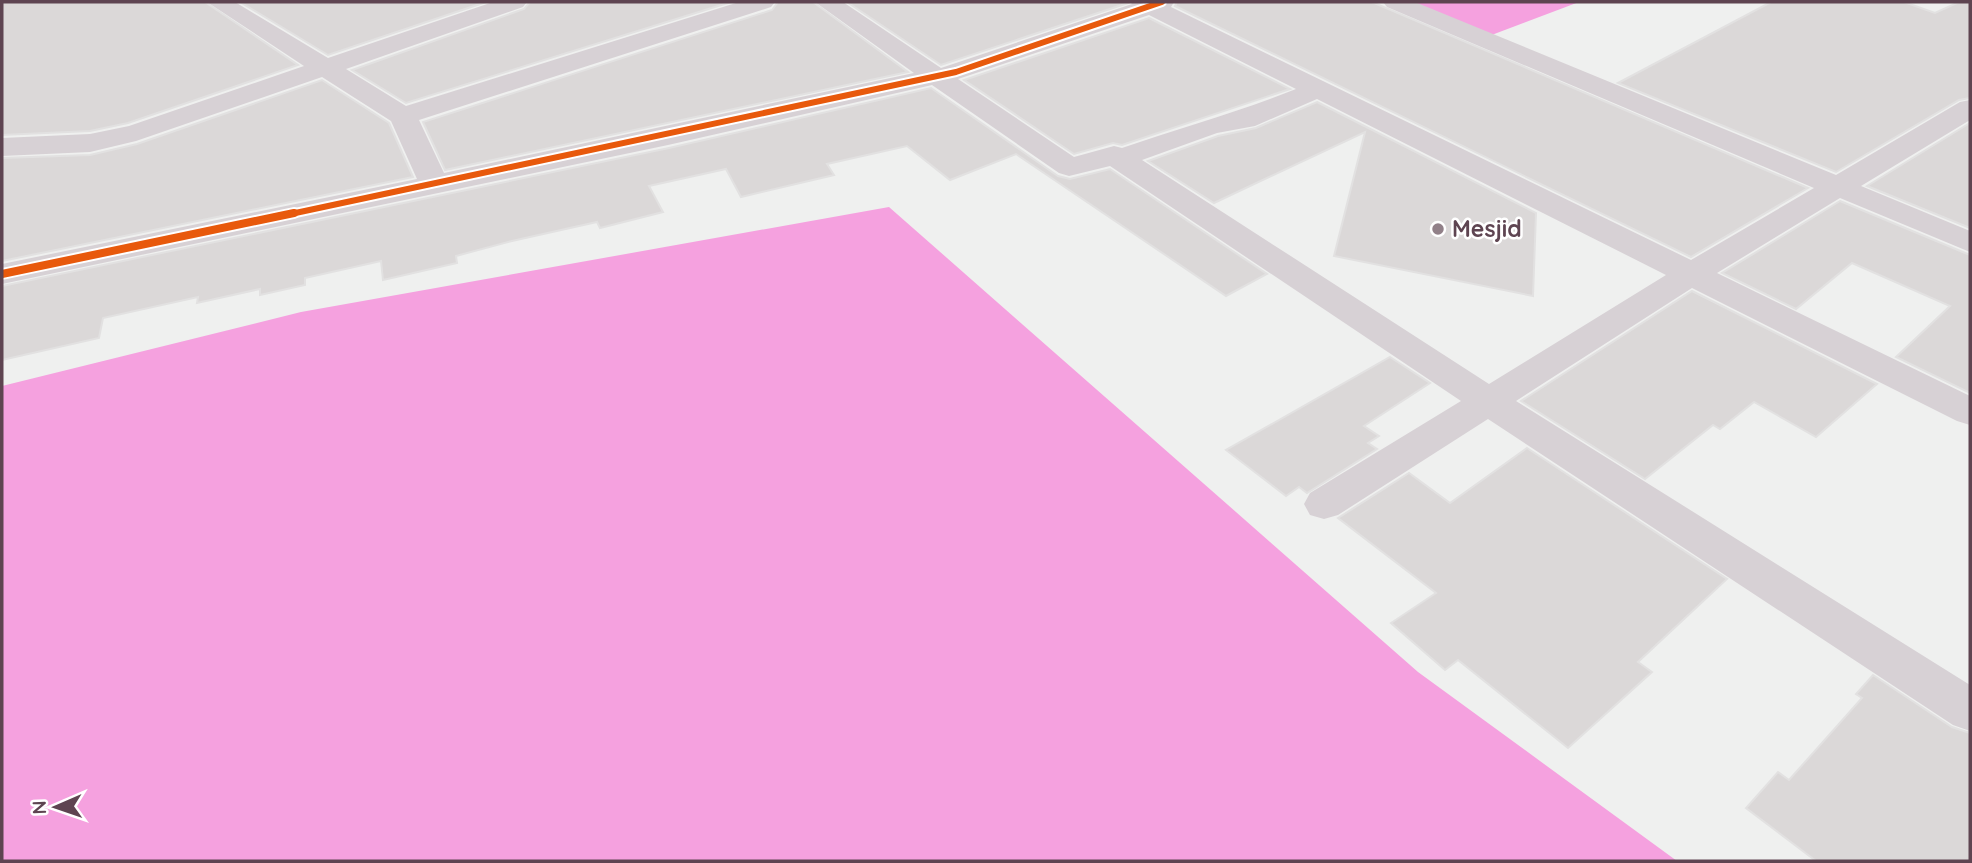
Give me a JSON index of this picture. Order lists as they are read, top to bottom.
{
  "places": ["Mesjid"],
  "north": "left"
}
